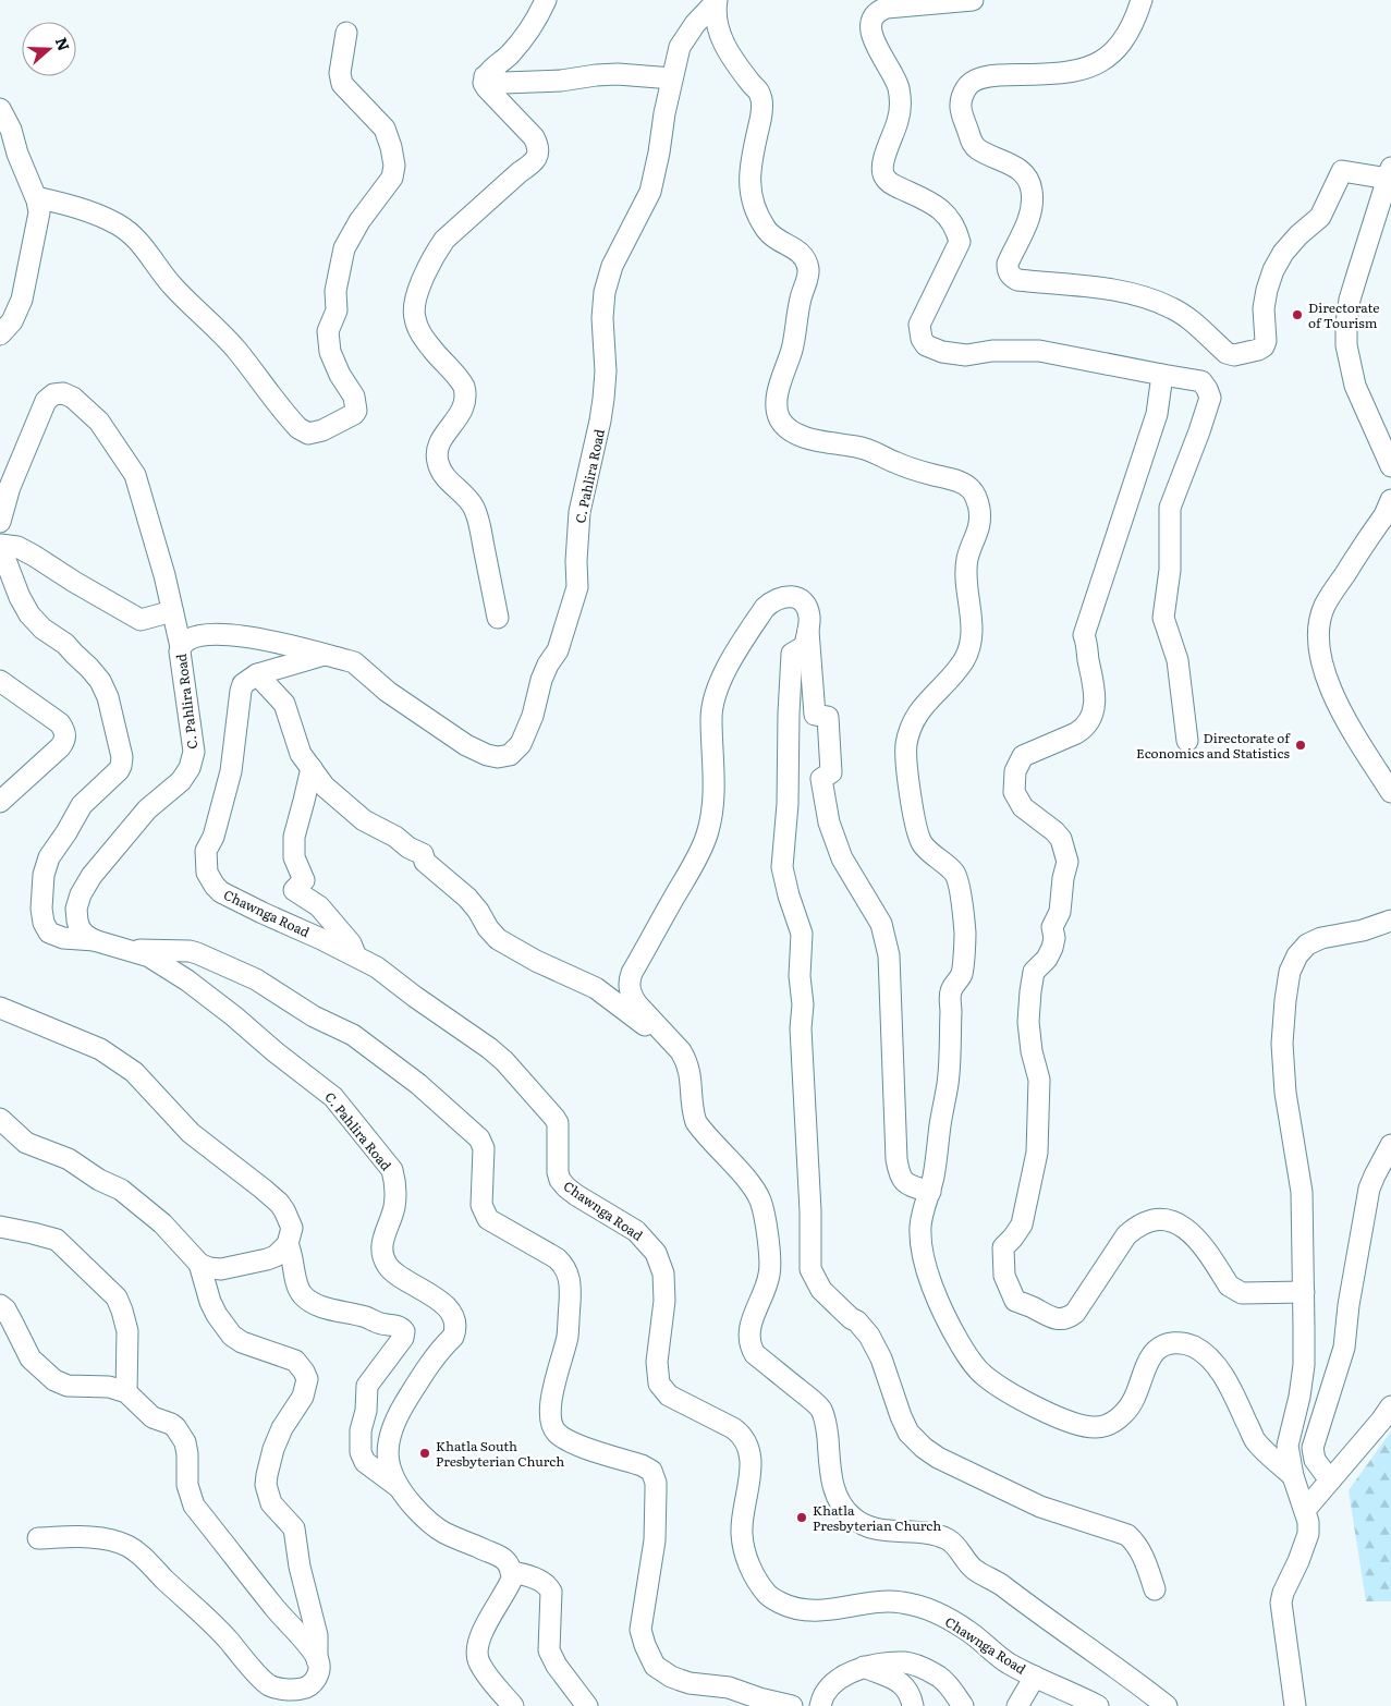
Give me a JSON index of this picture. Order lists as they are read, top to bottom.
{
  "streets": {
    "street": ["C. Pahlira Road", "Chawnga Road"]
  },
  "places": [
    "Directorate of Tourism",
    "Directorate of Economics and Statistics",
    "Khatla South Presbyterian Church",
    "Khatla Presbyterian Church"
  ],
  "north": "right"
}
